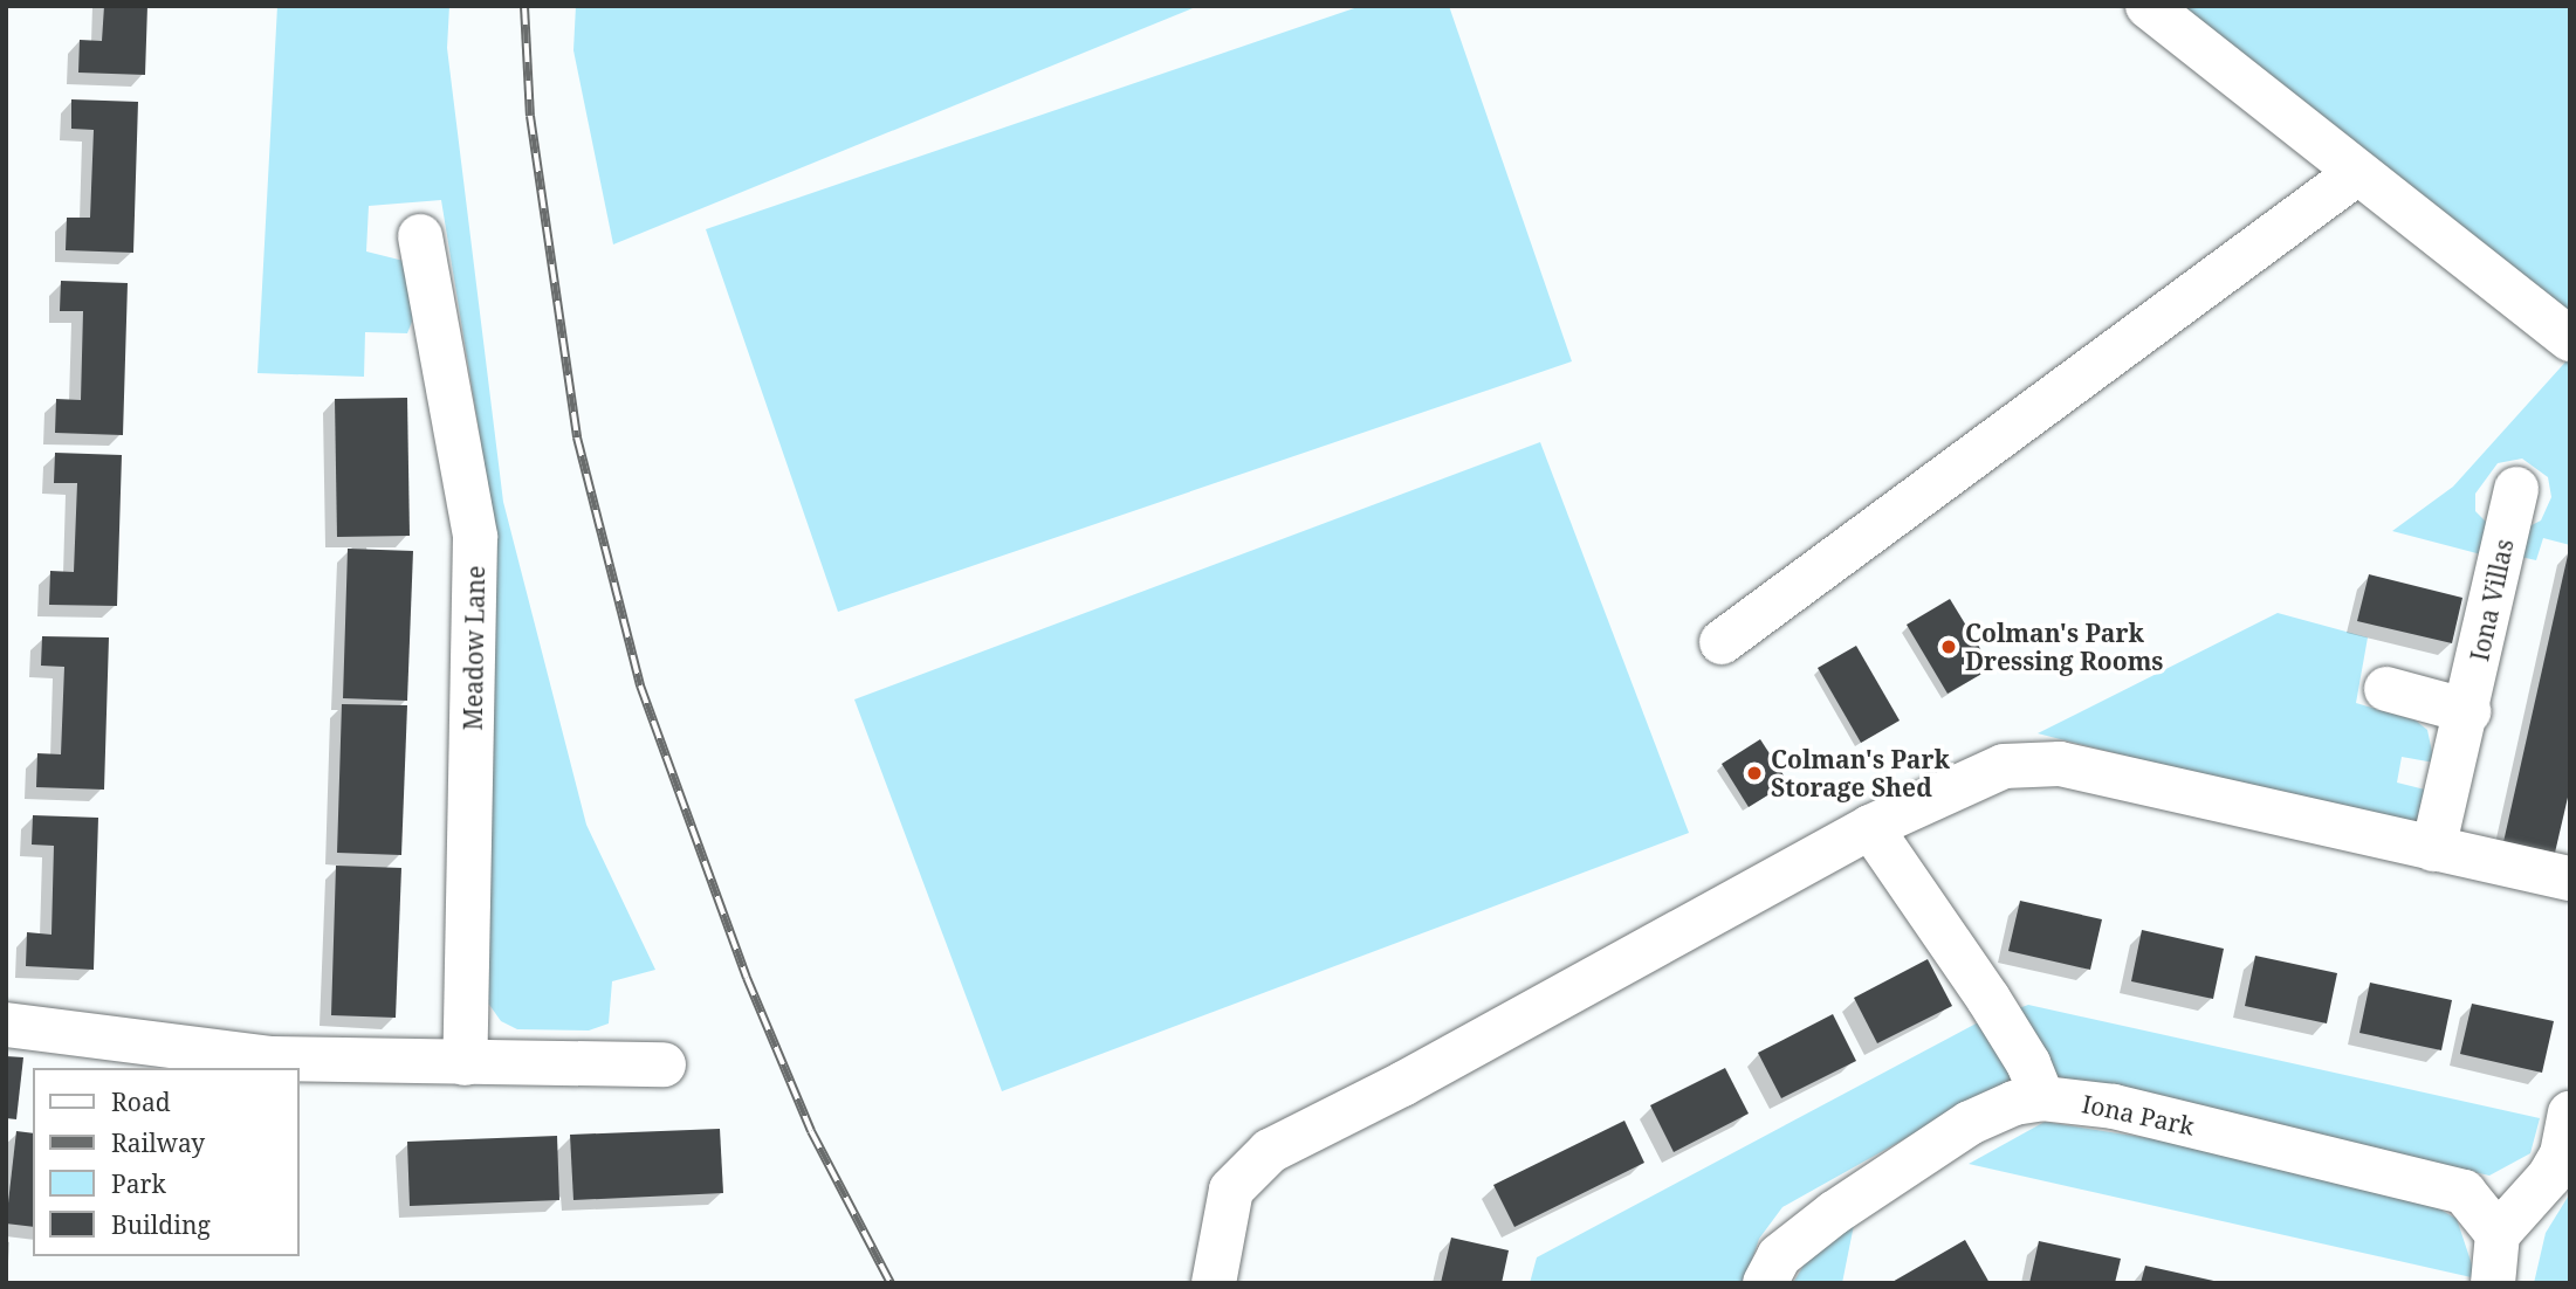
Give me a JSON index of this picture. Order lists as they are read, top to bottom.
{
  "streets": {
    "street": ["Iona Villas", "Meadow Lane", "Iona Park"]
  },
  "places": ["Colman's Park Dressing Rooms", "Colman's Park Storage Shed"],
  "legend": [
    "Road",
    "Railway",
    "Park",
    "Building"
  ]
}
